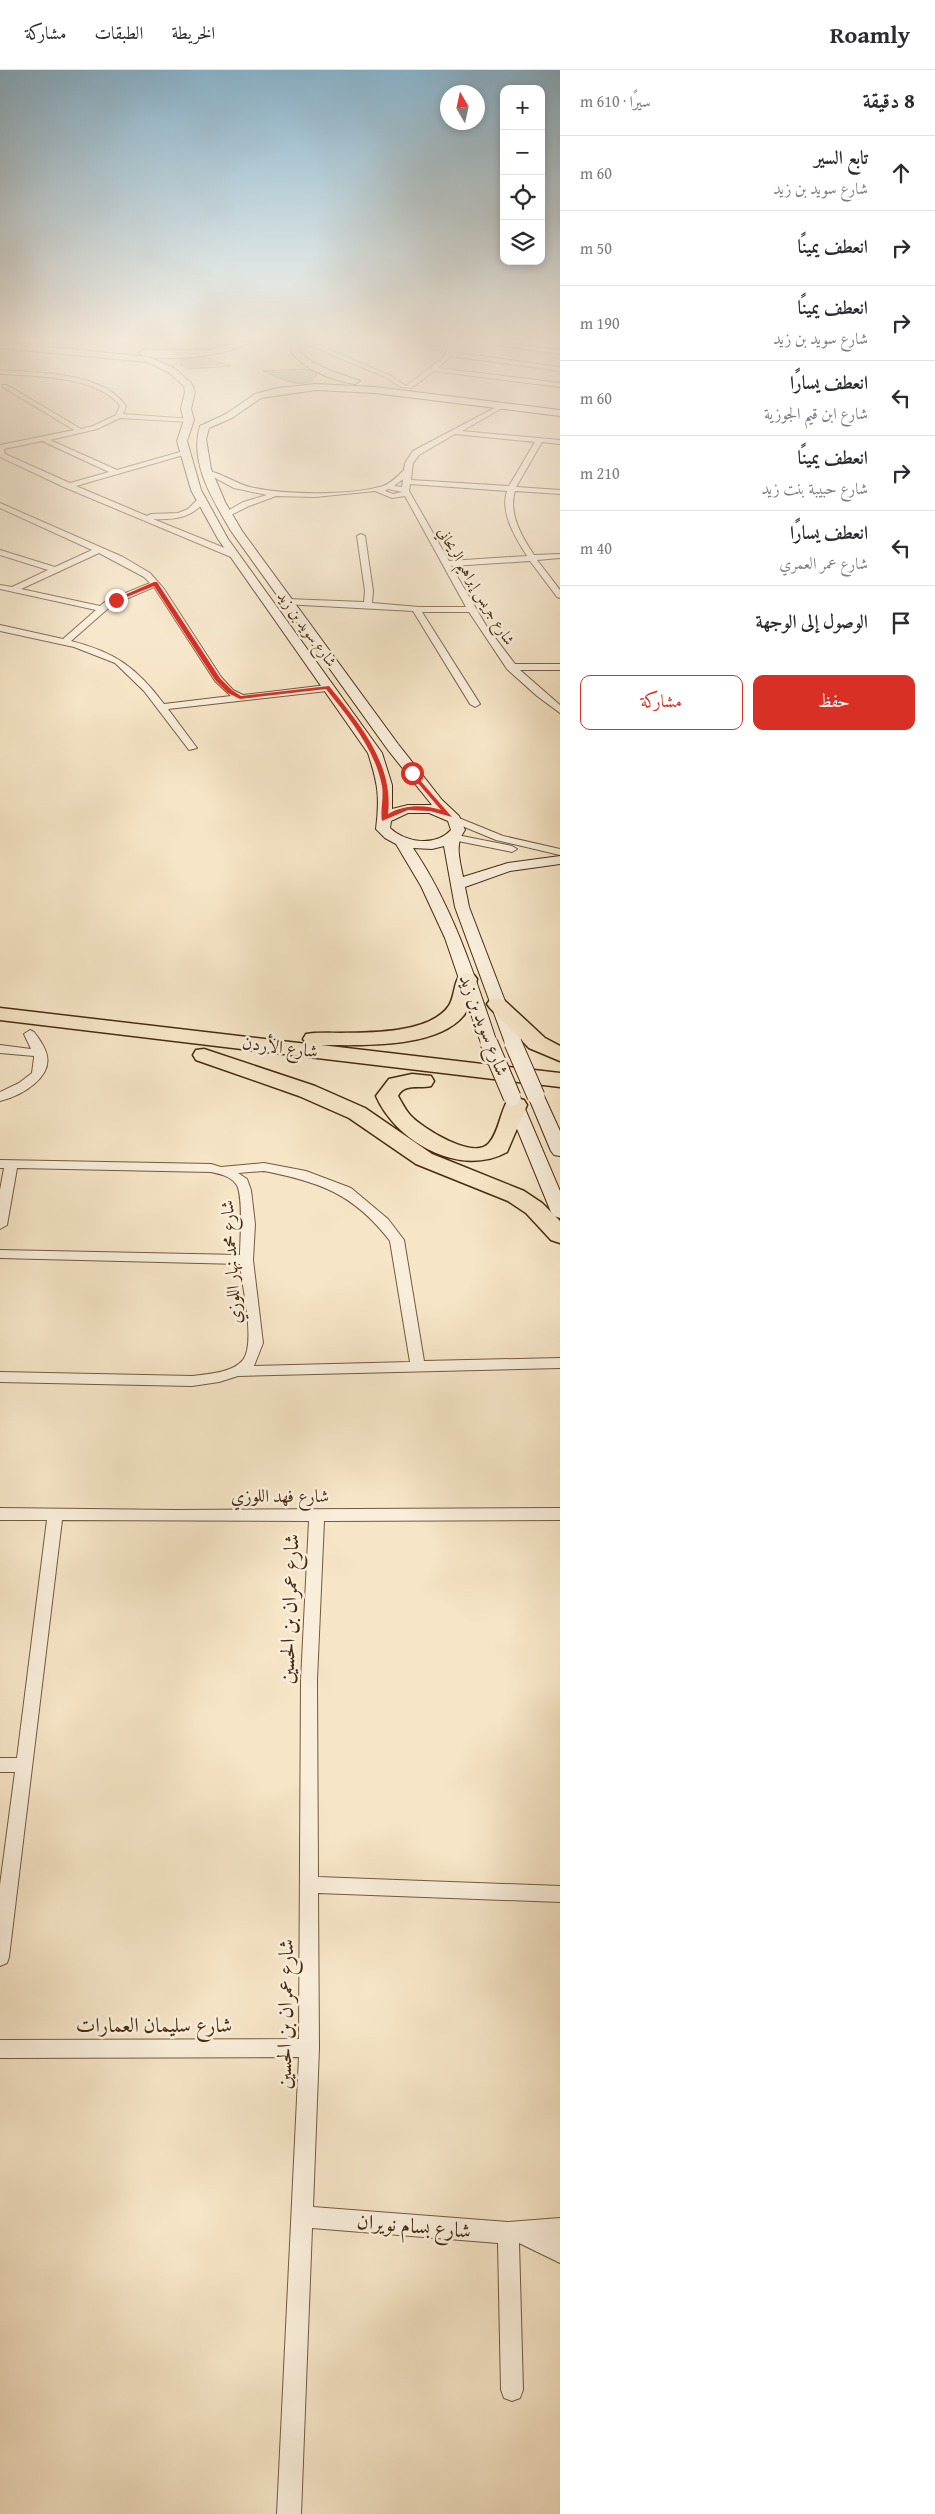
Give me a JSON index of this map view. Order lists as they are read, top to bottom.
{
  "streets": {
    "highway": ["شارع الأردن"],
    "main road": ["شارع سويد بن زيد"],
    "street": [
      "شارع جريس إبراهيم الريحاني",
      "شارع محمد نهار اللوزي",
      "شارع فهد اللوزي",
      "شارع عمران بن الحسين",
      "شارع سليمان العمارات",
      "شارع بسام نويران"
    ]
  },
  "crossings": [
    ["شارع فهد اللوزي", "شارع عمران بن الحسين"],
    ["شارع عمران بن الحسين", "شارع سليمان العمارات"],
    ["شارع عمران بن الحسين", "شارع بسام نويران"]
  ],
  "north": "top",
  "page": {
    "header": "Roamly",
    "nav": ["الخريطة", "الطبقات", "مشاركة"],
    "heading": ["8 دقيقة", "سيرًا · 610 m"],
    "map_buttons": ["+", "−"],
    "list": [
      ["تابع السير", "شارع سويد بن زيد", "60 m"],
      ["انعطف يمينًا", "50 m"],
      ["انعطف يمينًا", "شارع سويد بن زيد", "190 m"],
      ["انعطف يسارًا", "شارع ابن قيم الجوزية", "60 m"],
      ["انعطف يمينًا", "شارع حبيبة بنت زيد", "210 m"],
      ["انعطف يسارًا", "شارع عمر العمري", "40 m"],
      "الوصول إلى الوجهة"
    ],
    "buttons": ["حفظ", "مشاركة"]
  }
}
